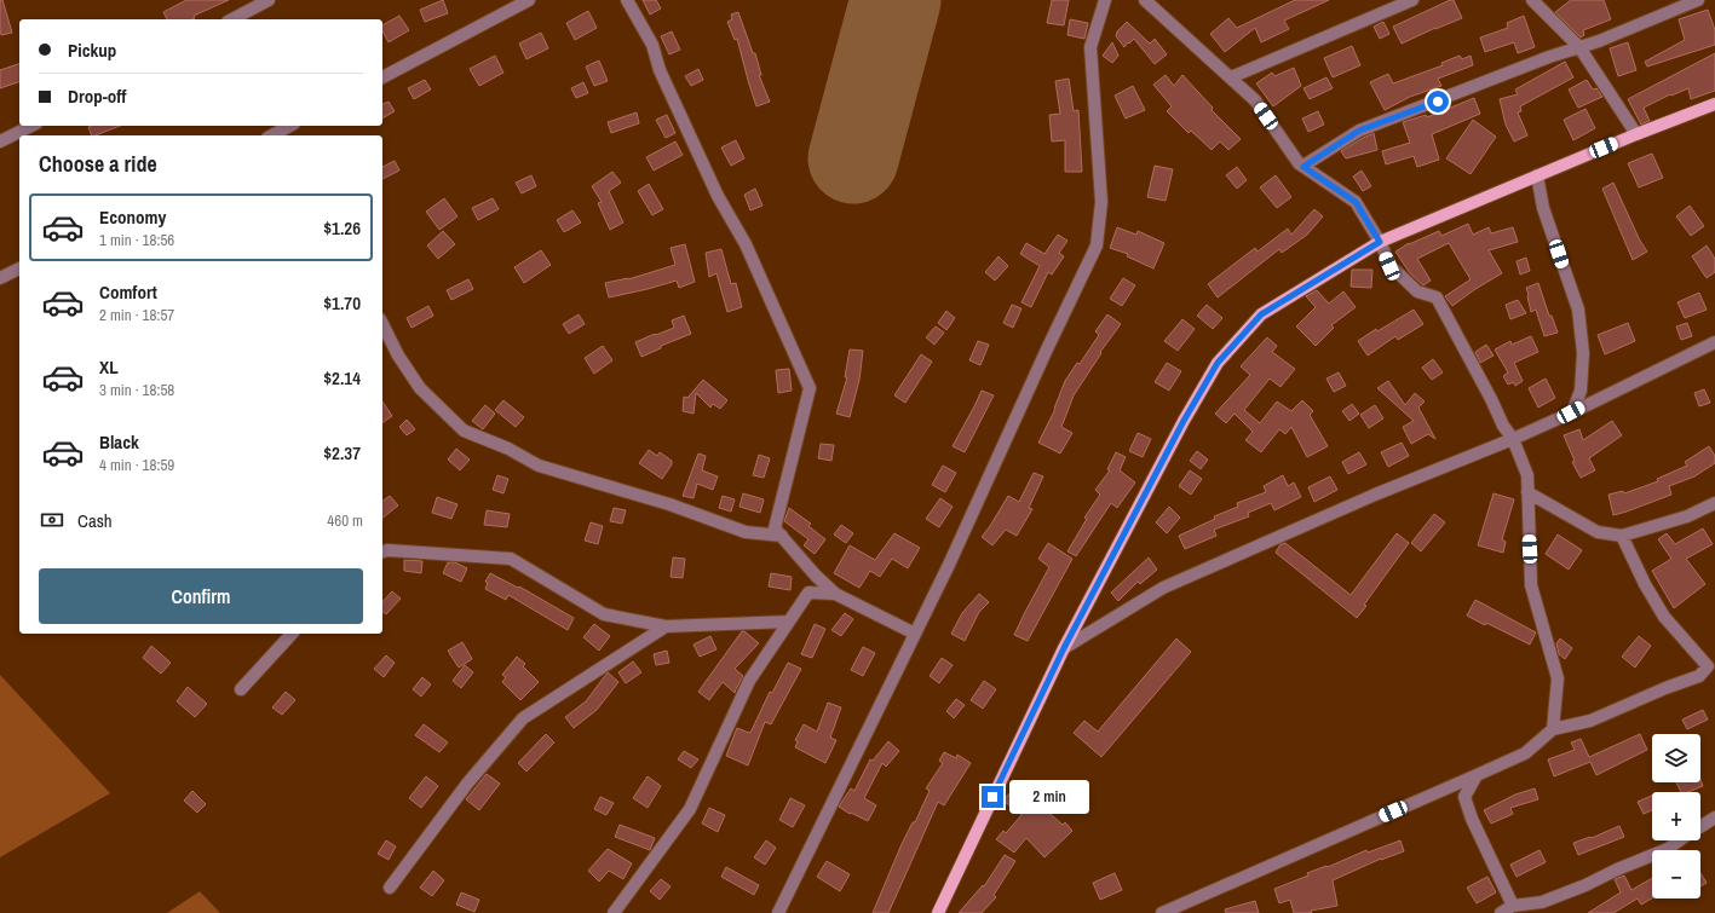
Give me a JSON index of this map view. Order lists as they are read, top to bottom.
{
  "page": {
    "banner": ["Pickup", "Drop-off"],
    "heading": "Choose a ride",
    "list": [
      {
        "name": "Economy",
        "note": "1 min · 18:56",
        "value": "$1.26"
      },
      {
        "name": "Comfort",
        "note": "2 min · 18:57",
        "value": "$1.70"
      },
      {
        "name": "XL",
        "note": "3 min · 18:58",
        "value": "$2.14"
      },
      {
        "name": "Black",
        "note": "4 min · 18:59",
        "value": "$2.37"
      }
    ],
    "pay": ["Cash", "460 m"],
    "buttons": "Confirm",
    "map_buttons": ["+", "−"],
    "bubble": "2 min"
  }
}
